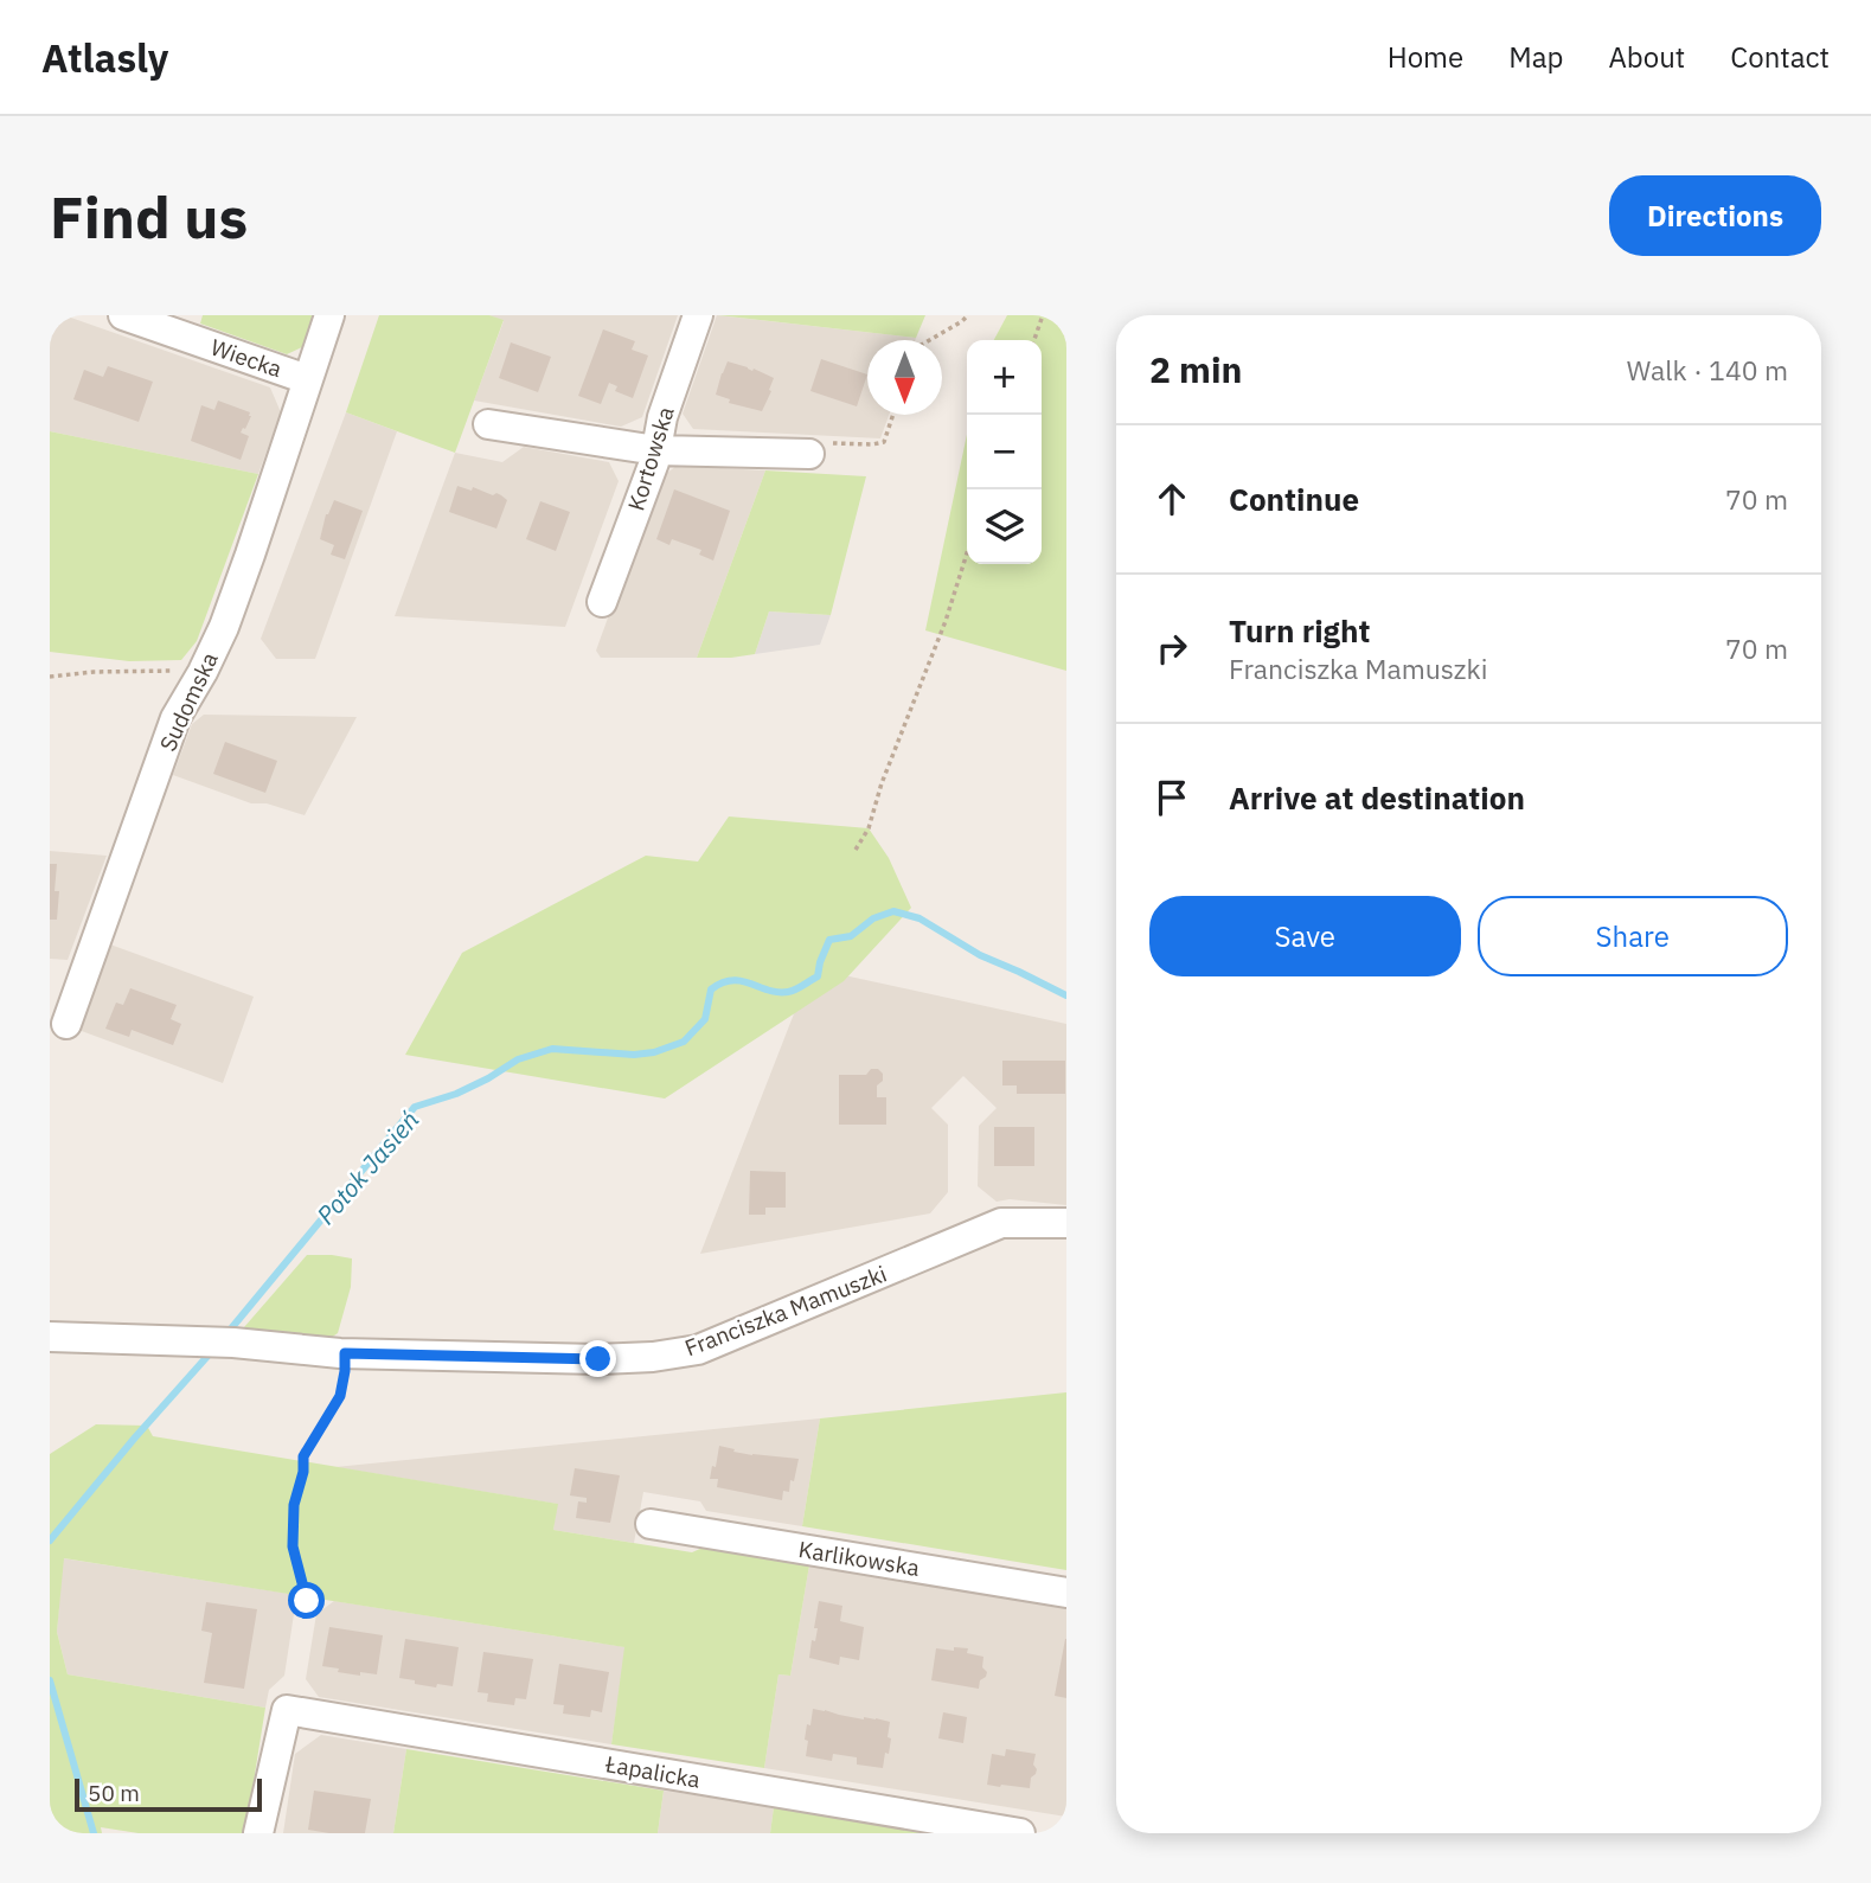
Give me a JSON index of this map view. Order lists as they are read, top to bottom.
{
  "streets": {
    "street": [
      "Wiecka",
      "Kortowska",
      "Sudomska",
      "Franciszka Mamuszki",
      "Karlikowska",
      "Łapalicka"
    ]
  },
  "crossings": [
    ["Wiecka", "Sudomska"]
  ],
  "water": ["Potok Jasień"],
  "scale_bar": "50 m",
  "north": "bottom",
  "page": {
    "header": "Atlasly",
    "nav": [
      "Home",
      "Map",
      "About",
      "Contact"
    ],
    "buttons": [
      "Directions",
      ["Save", "Share"]
    ],
    "title": "Find us",
    "heading": ["2 min", "Walk · 140 m"],
    "map_buttons": ["+", "−"],
    "list": [
      ["Continue", "70 m"],
      ["Turn right", "Franciszka Mamuszki", "70 m"],
      "Arrive at destination"
    ],
    "scale": "50 m"
  }
}
